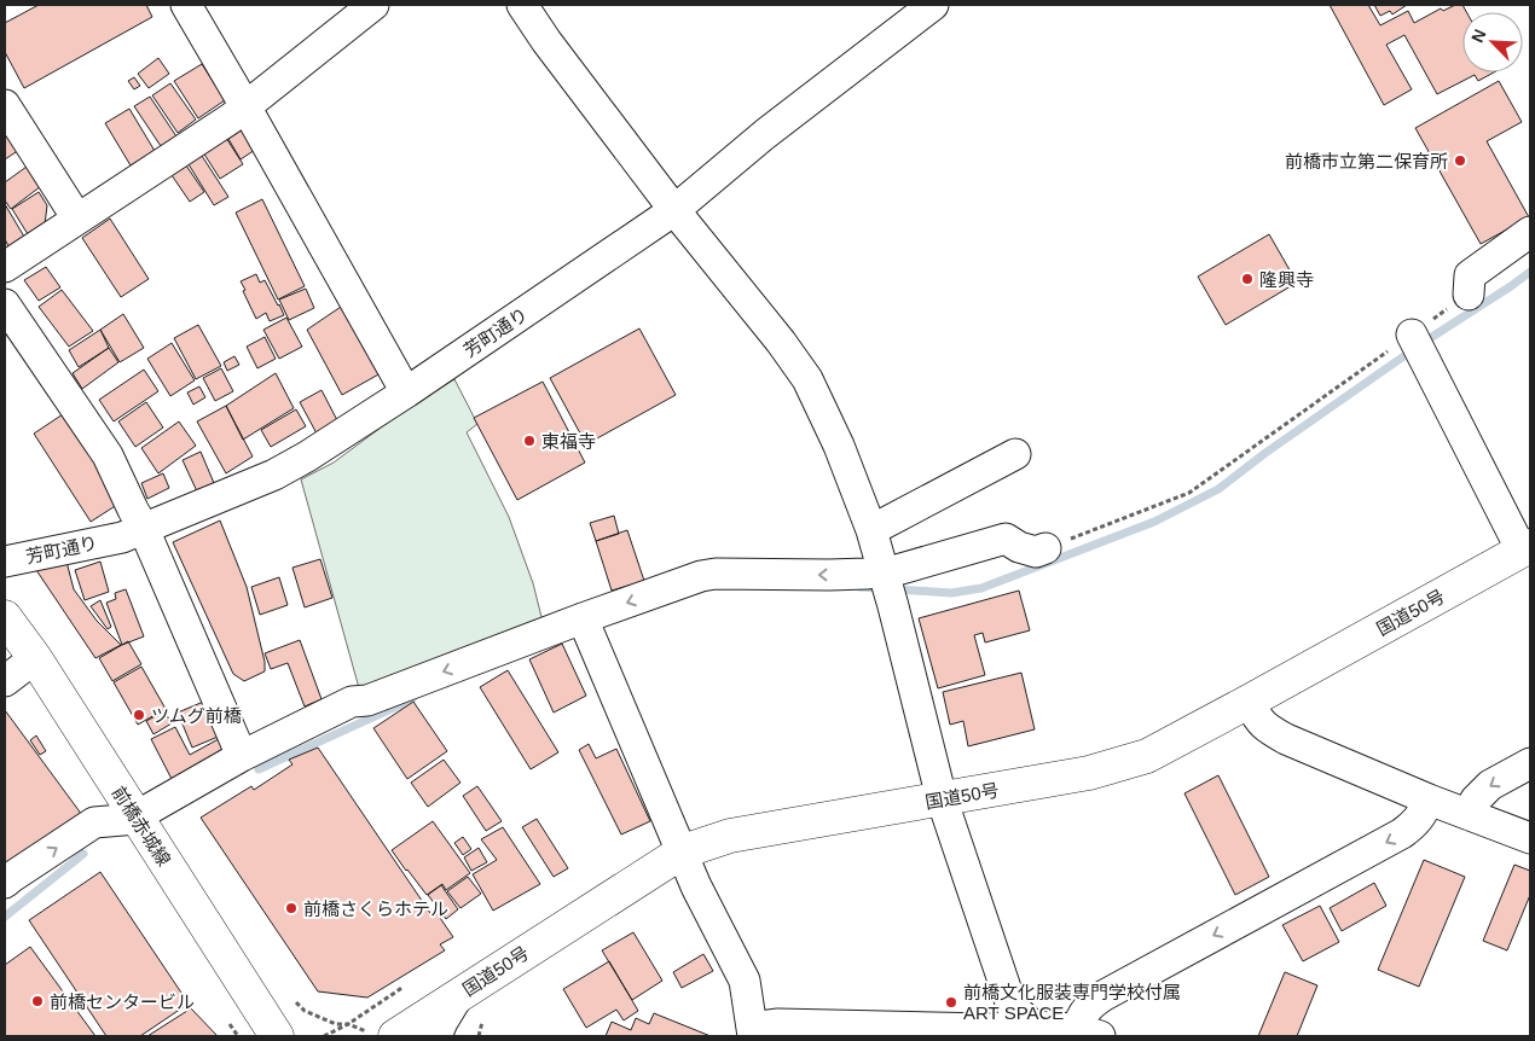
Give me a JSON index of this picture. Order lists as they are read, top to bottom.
{
  "streets": {
    "main road": ["国道50号", "前橋赤城線"],
    "street": ["芳町通り"]
  },
  "places": [
    "前橋市立第二保育所",
    "隆興寺",
    "東福寺",
    "ツムグ前橋",
    "前橋さくらホテル",
    "前橋センタービル",
    "前橋文化服装専門学校付属 ART SPACE"
  ],
  "north": "top left"
}
